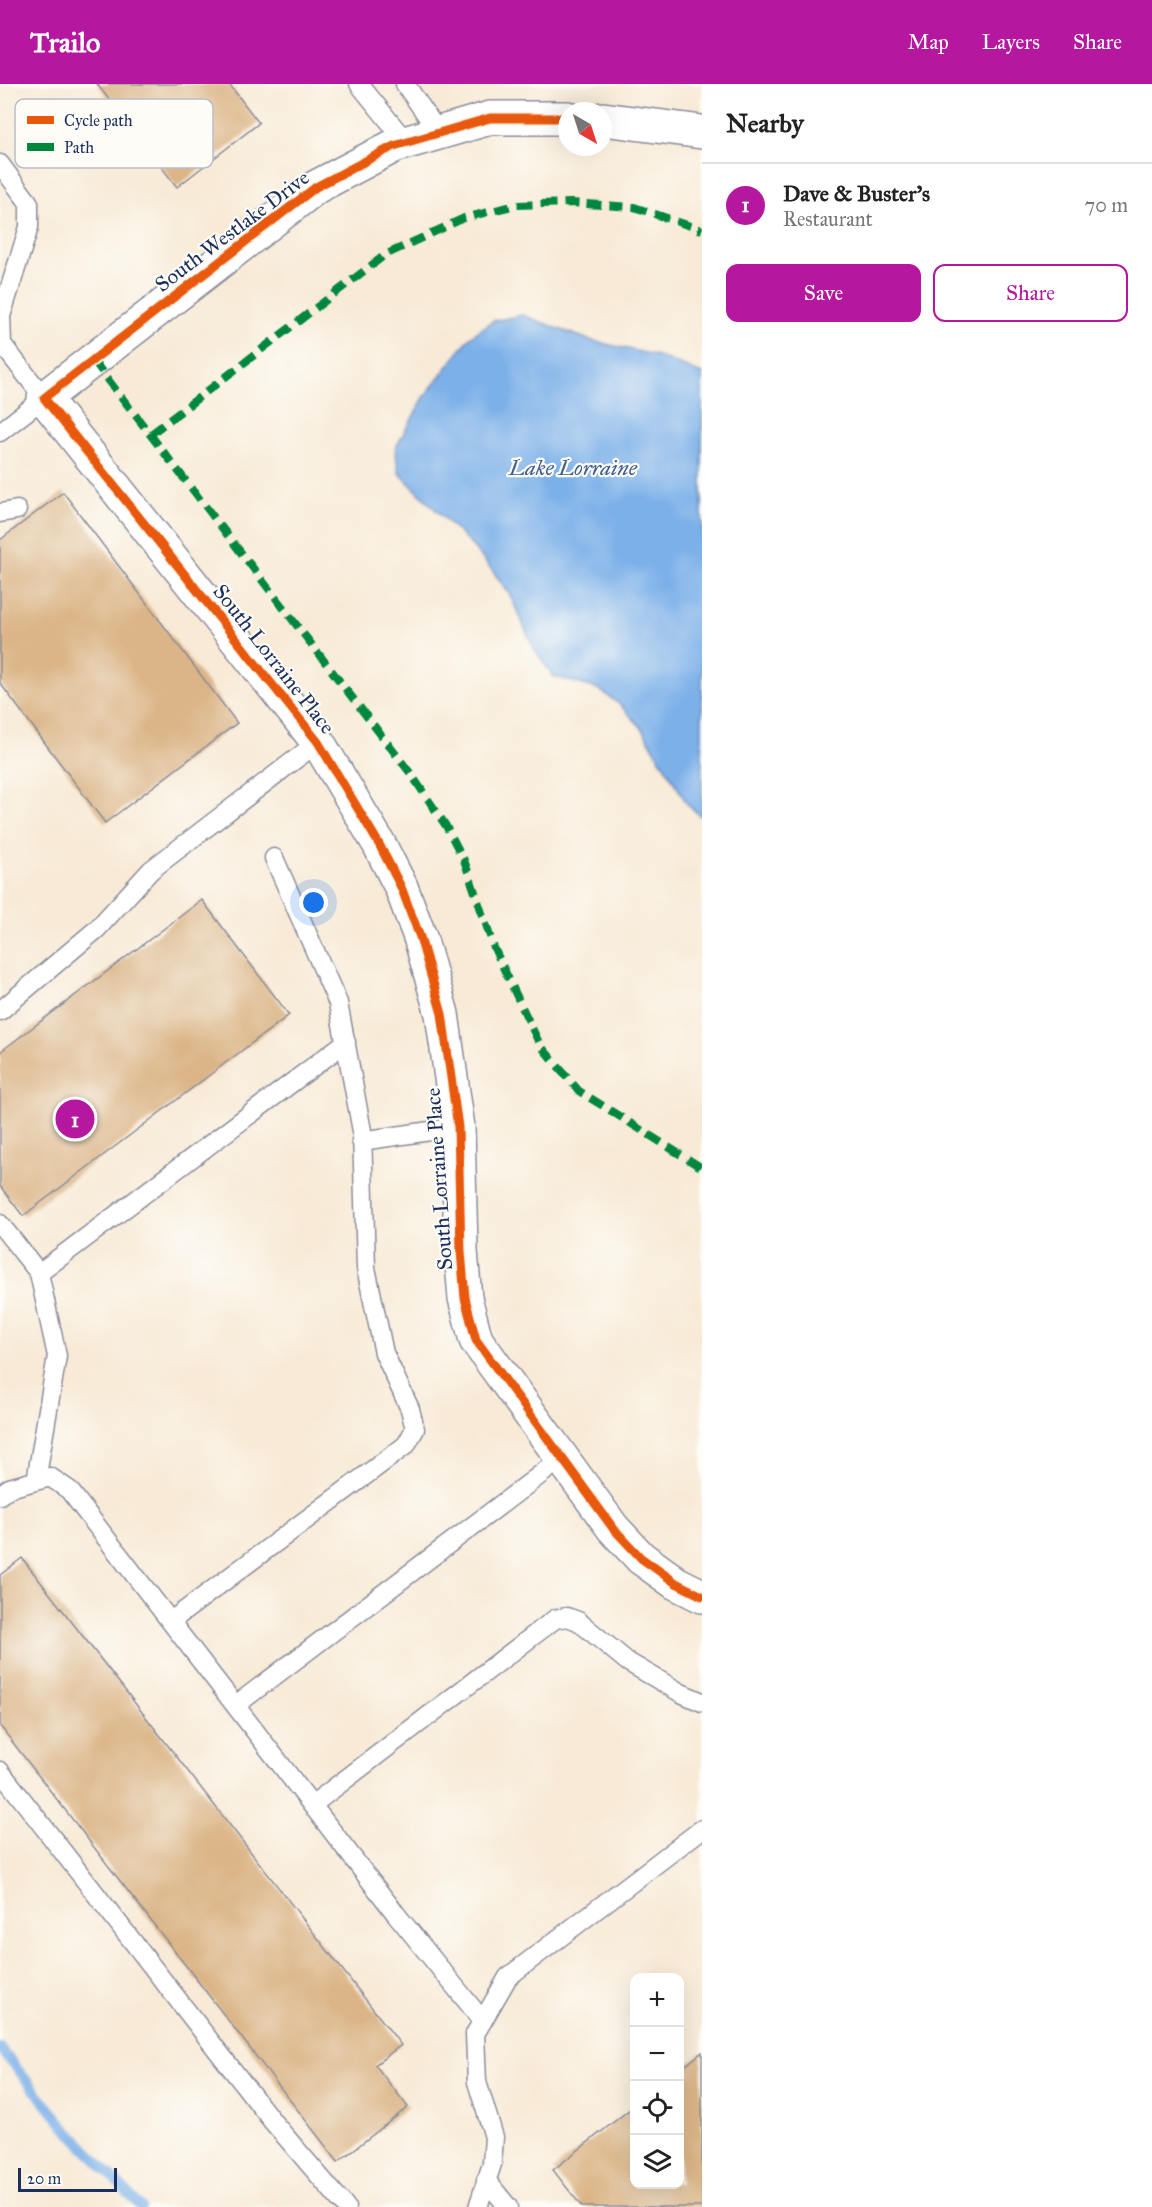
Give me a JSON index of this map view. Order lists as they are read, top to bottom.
{
  "streets": {
    "street": ["South Westlake Drive", "South Lorraine Place"]
  },
  "crossings": [
    ["South Westlake Drive", "South Lorraine Place"]
  ],
  "water": ["Lake Lorraine"],
  "legend": ["Cycle path", "Path"],
  "scale_bar": "20 m",
  "north": "bottom right",
  "page": {
    "header": "Trailo",
    "nav": ["Map", "Layers", "Share"],
    "heading": "Nearby",
    "list": [
      {
        "mark": "1",
        "name": "Dave & Buster's",
        "note": "Restaurant",
        "value": "70 m"
      }
    ],
    "buttons": ["Save", "Share"],
    "pins": "1",
    "map_buttons": ["+", "−"],
    "scale": "20 m"
  }
}
